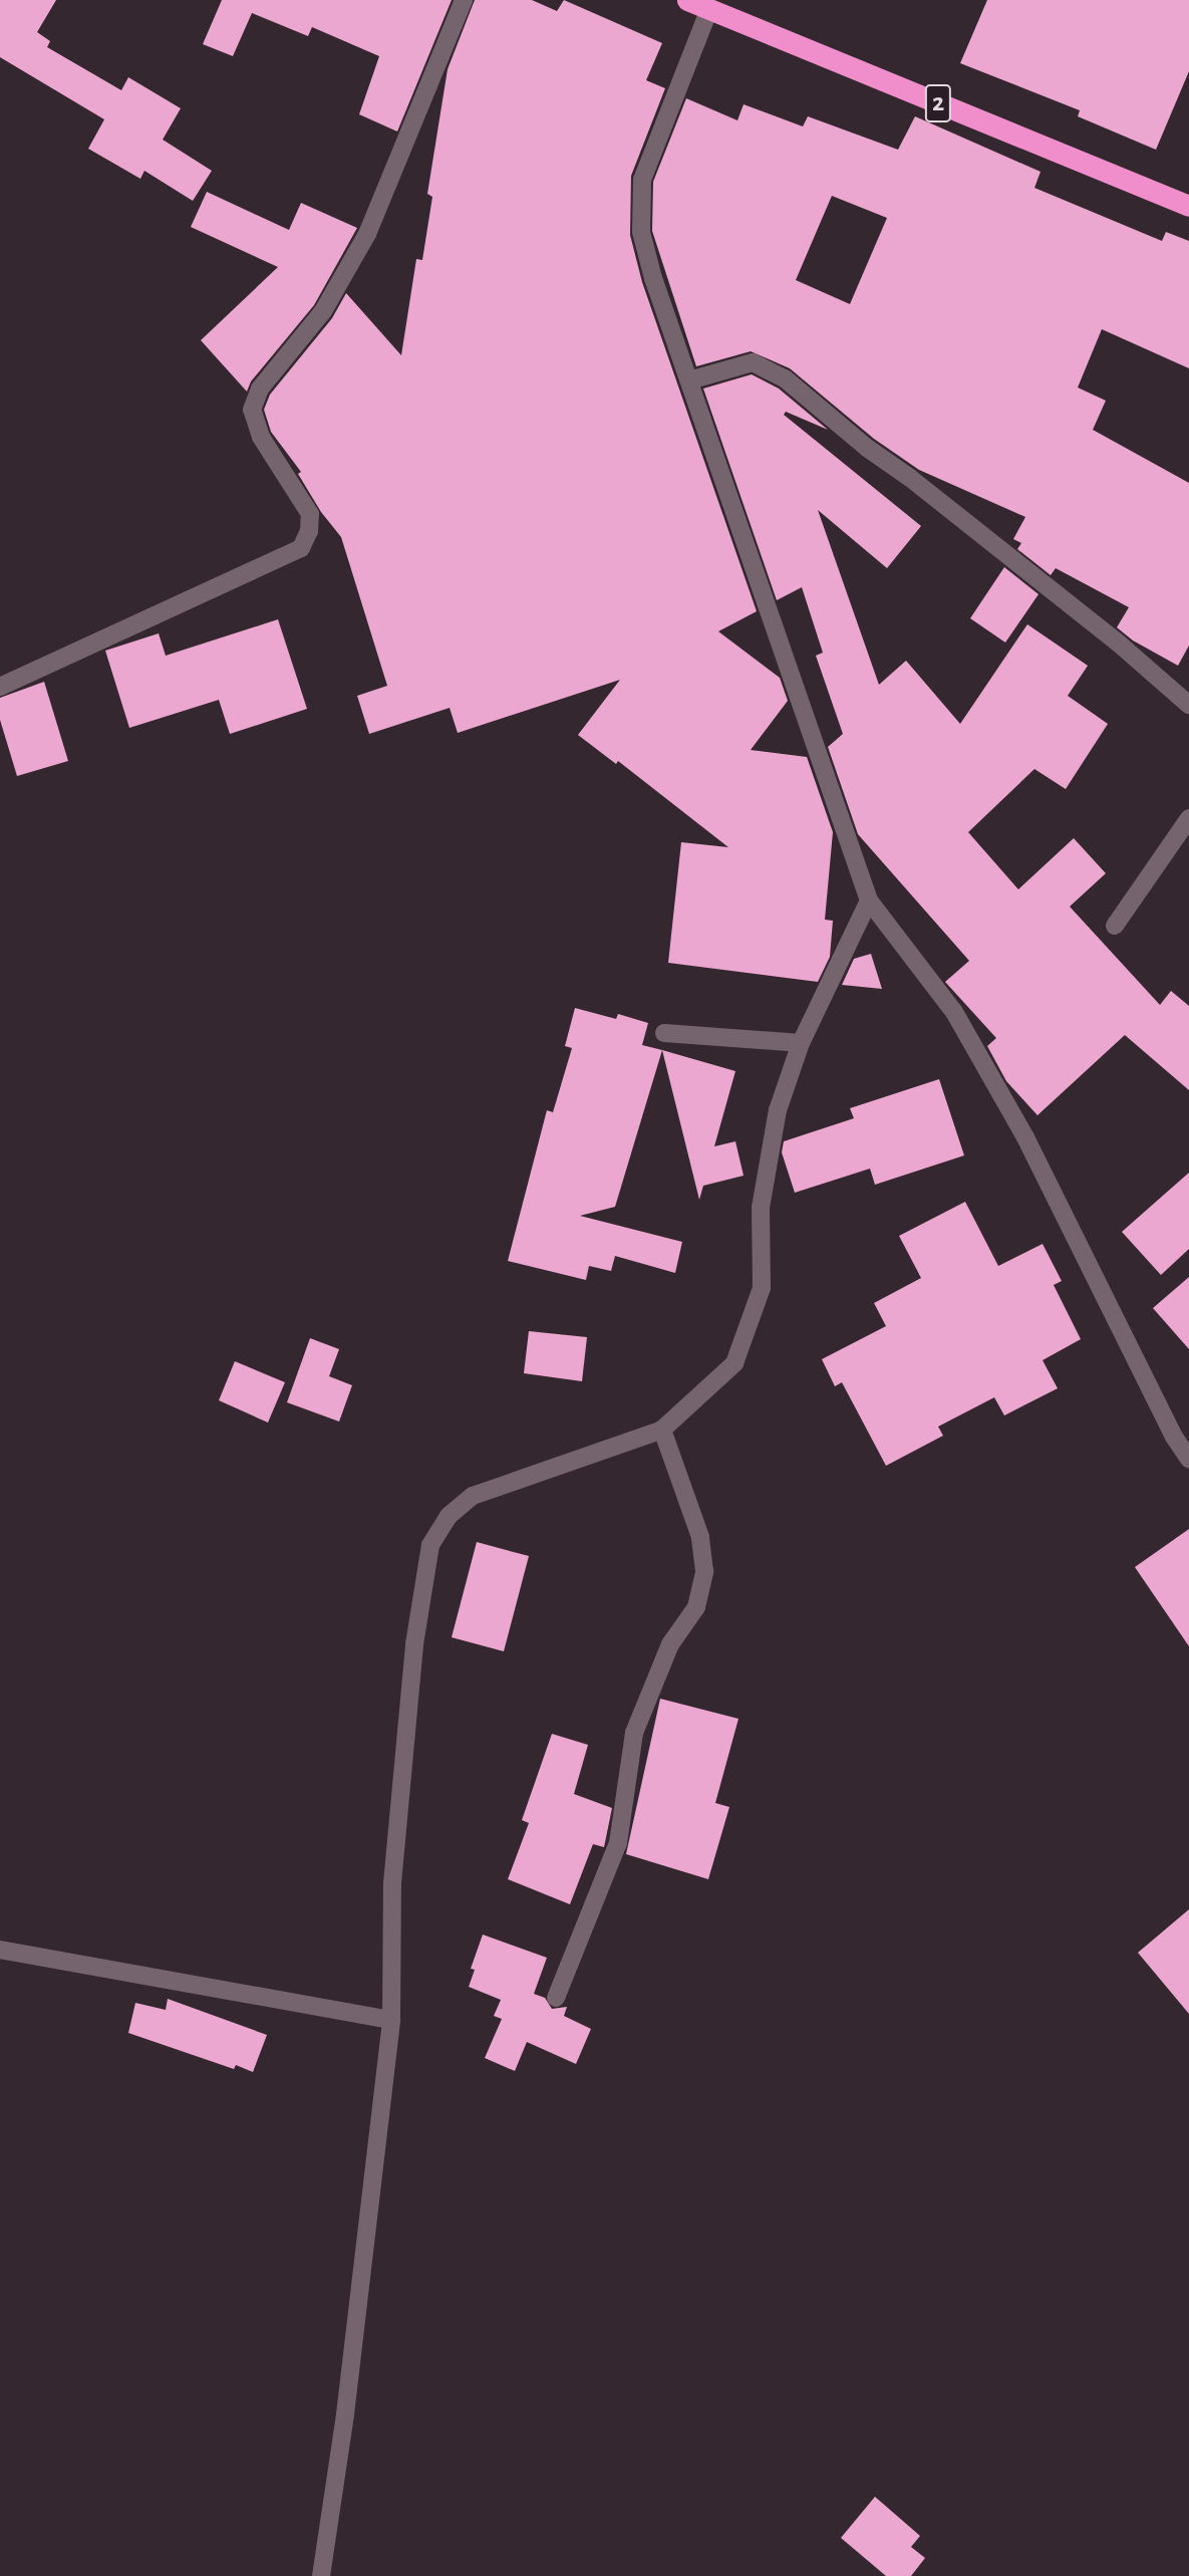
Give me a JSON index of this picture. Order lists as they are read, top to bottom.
{
  "streets": {
    "highway": ["2"]
  }
}
